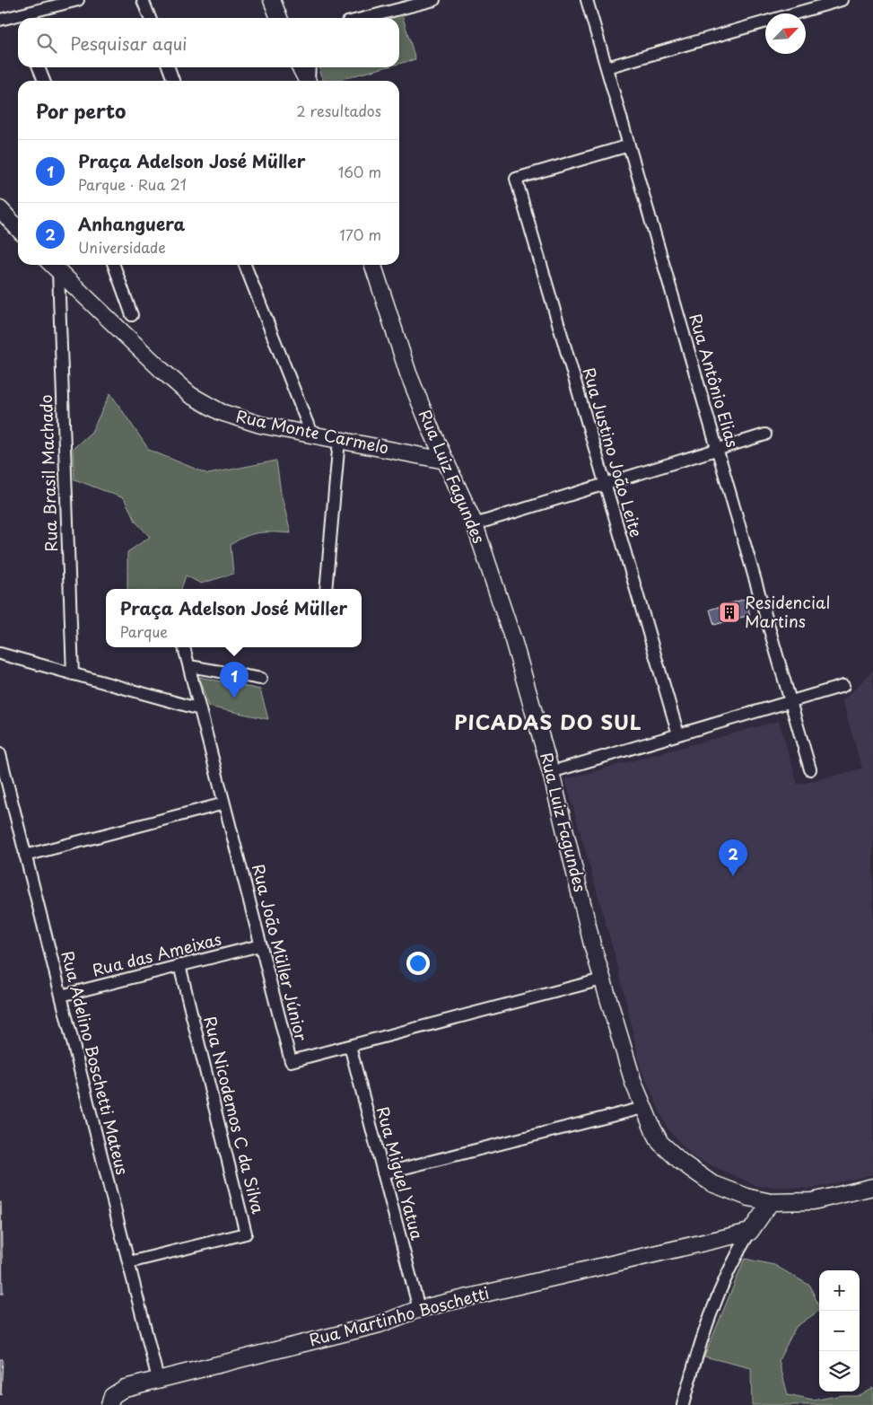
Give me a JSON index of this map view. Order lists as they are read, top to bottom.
{
  "streets": {
    "main road": ["Rua Monte Carmelo", "Rua Luiz Fagundes", "Rua Martinho Boschetti"],
    "street": [
      "Rua Antônio Elias",
      "Rua Justino João Leite",
      "Rua Brasil Machado",
      "Rua João Müller Júnior",
      "Rua das Ameixas",
      "Rua Adelino Boschetti Mateus",
      "Rua Nicodemos C da Silva",
      "Rua Miguel Yatua"
    ]
  },
  "crossings": [
    ["Rua Antônio Elias", "Rua Justino João Leite"],
    ["Rua Monte Carmelo", "Rua Brasil Machado"],
    ["Rua Monte Carmelo", "Rua Luiz Fagundes"],
    ["Rua Luiz Fagundes", "Rua João Müller Júnior"],
    ["Rua João Müller Júnior", "Rua das Ameixas"],
    ["Rua João Müller Júnior", "Rua Miguel Yatua"],
    ["Rua das Ameixas", "Rua Adelino Boschetti Mateus"],
    ["Rua das Ameixas", "Rua Nicodemos C da Silva"],
    ["Rua Adelino Boschetti Mateus", "Rua Nicodemos C da Silva"],
    ["Rua Adelino Boschetti Mateus", "Rua Martinho Boschetti"],
    ["Rua Miguel Yatua", "Rua Martinho Boschetti"]
  ],
  "districts": ["PICADAS DO SUL"],
  "places": {
    "building": ["Residencial Martins"]
  },
  "north": "top right",
  "page": {
    "search": "Pesquisar aqui",
    "heading": ["Por perto", "2 resultados"],
    "list": [
      {
        "mark": "1",
        "name": "Praça Adelson José Müller",
        "note": "Parque · Rua 21",
        "value": "160 m"
      },
      {
        "mark": "2",
        "name": "Anhanguera",
        "note": "Universidade",
        "value": "170 m"
      }
    ],
    "popup": ["Praça Adelson José Müller", "Parque"],
    "pins": ["1", "2"],
    "map_buttons": ["+", "−"]
  }
}
